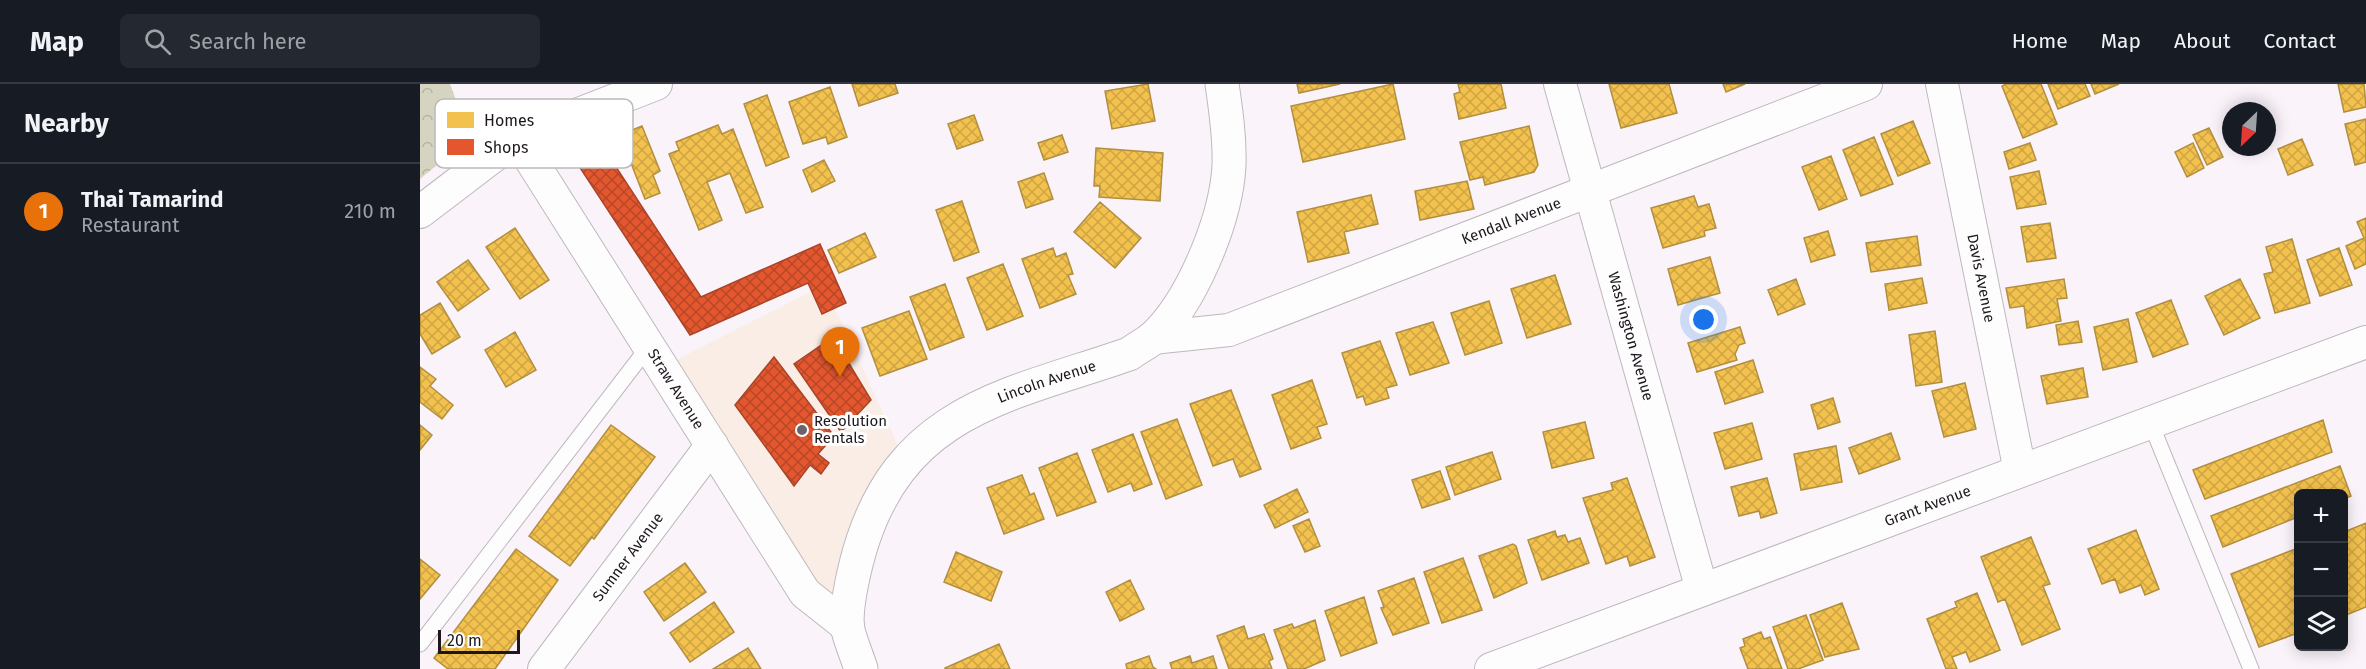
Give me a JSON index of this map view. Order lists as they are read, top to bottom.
{
  "streets": {
    "street": [
      "Kendall Avenue",
      "Davis Avenue",
      "Washington Avenue",
      "Lincoln Avenue",
      "Straw Avenue",
      "Grant Avenue",
      "Sumner Avenue"
    ]
  },
  "crossings": [
    ["Kendall Avenue", "Washington Avenue"],
    ["Kendall Avenue", "Lincoln Avenue"],
    ["Davis Avenue", "Grant Avenue"],
    ["Washington Avenue", "Grant Avenue"],
    ["Lincoln Avenue", "Straw Avenue"],
    ["Straw Avenue", "Sumner Avenue"]
  ],
  "places": ["Resolution Rentals"],
  "legend": ["Homes", "Shops"],
  "scale_bar": "20 m",
  "north": "bottom left",
  "page": {
    "header": "Map",
    "search": "Search here",
    "nav": [
      "Home",
      "Map",
      "About",
      "Contact"
    ],
    "heading": "Nearby",
    "list": [
      {
        "mark": "1",
        "name": "Thai Tamarind",
        "note": "Restaurant",
        "value": "210 m"
      }
    ],
    "pins": "1",
    "map_buttons": ["+", "−"],
    "scale": "20 m"
  }
}
